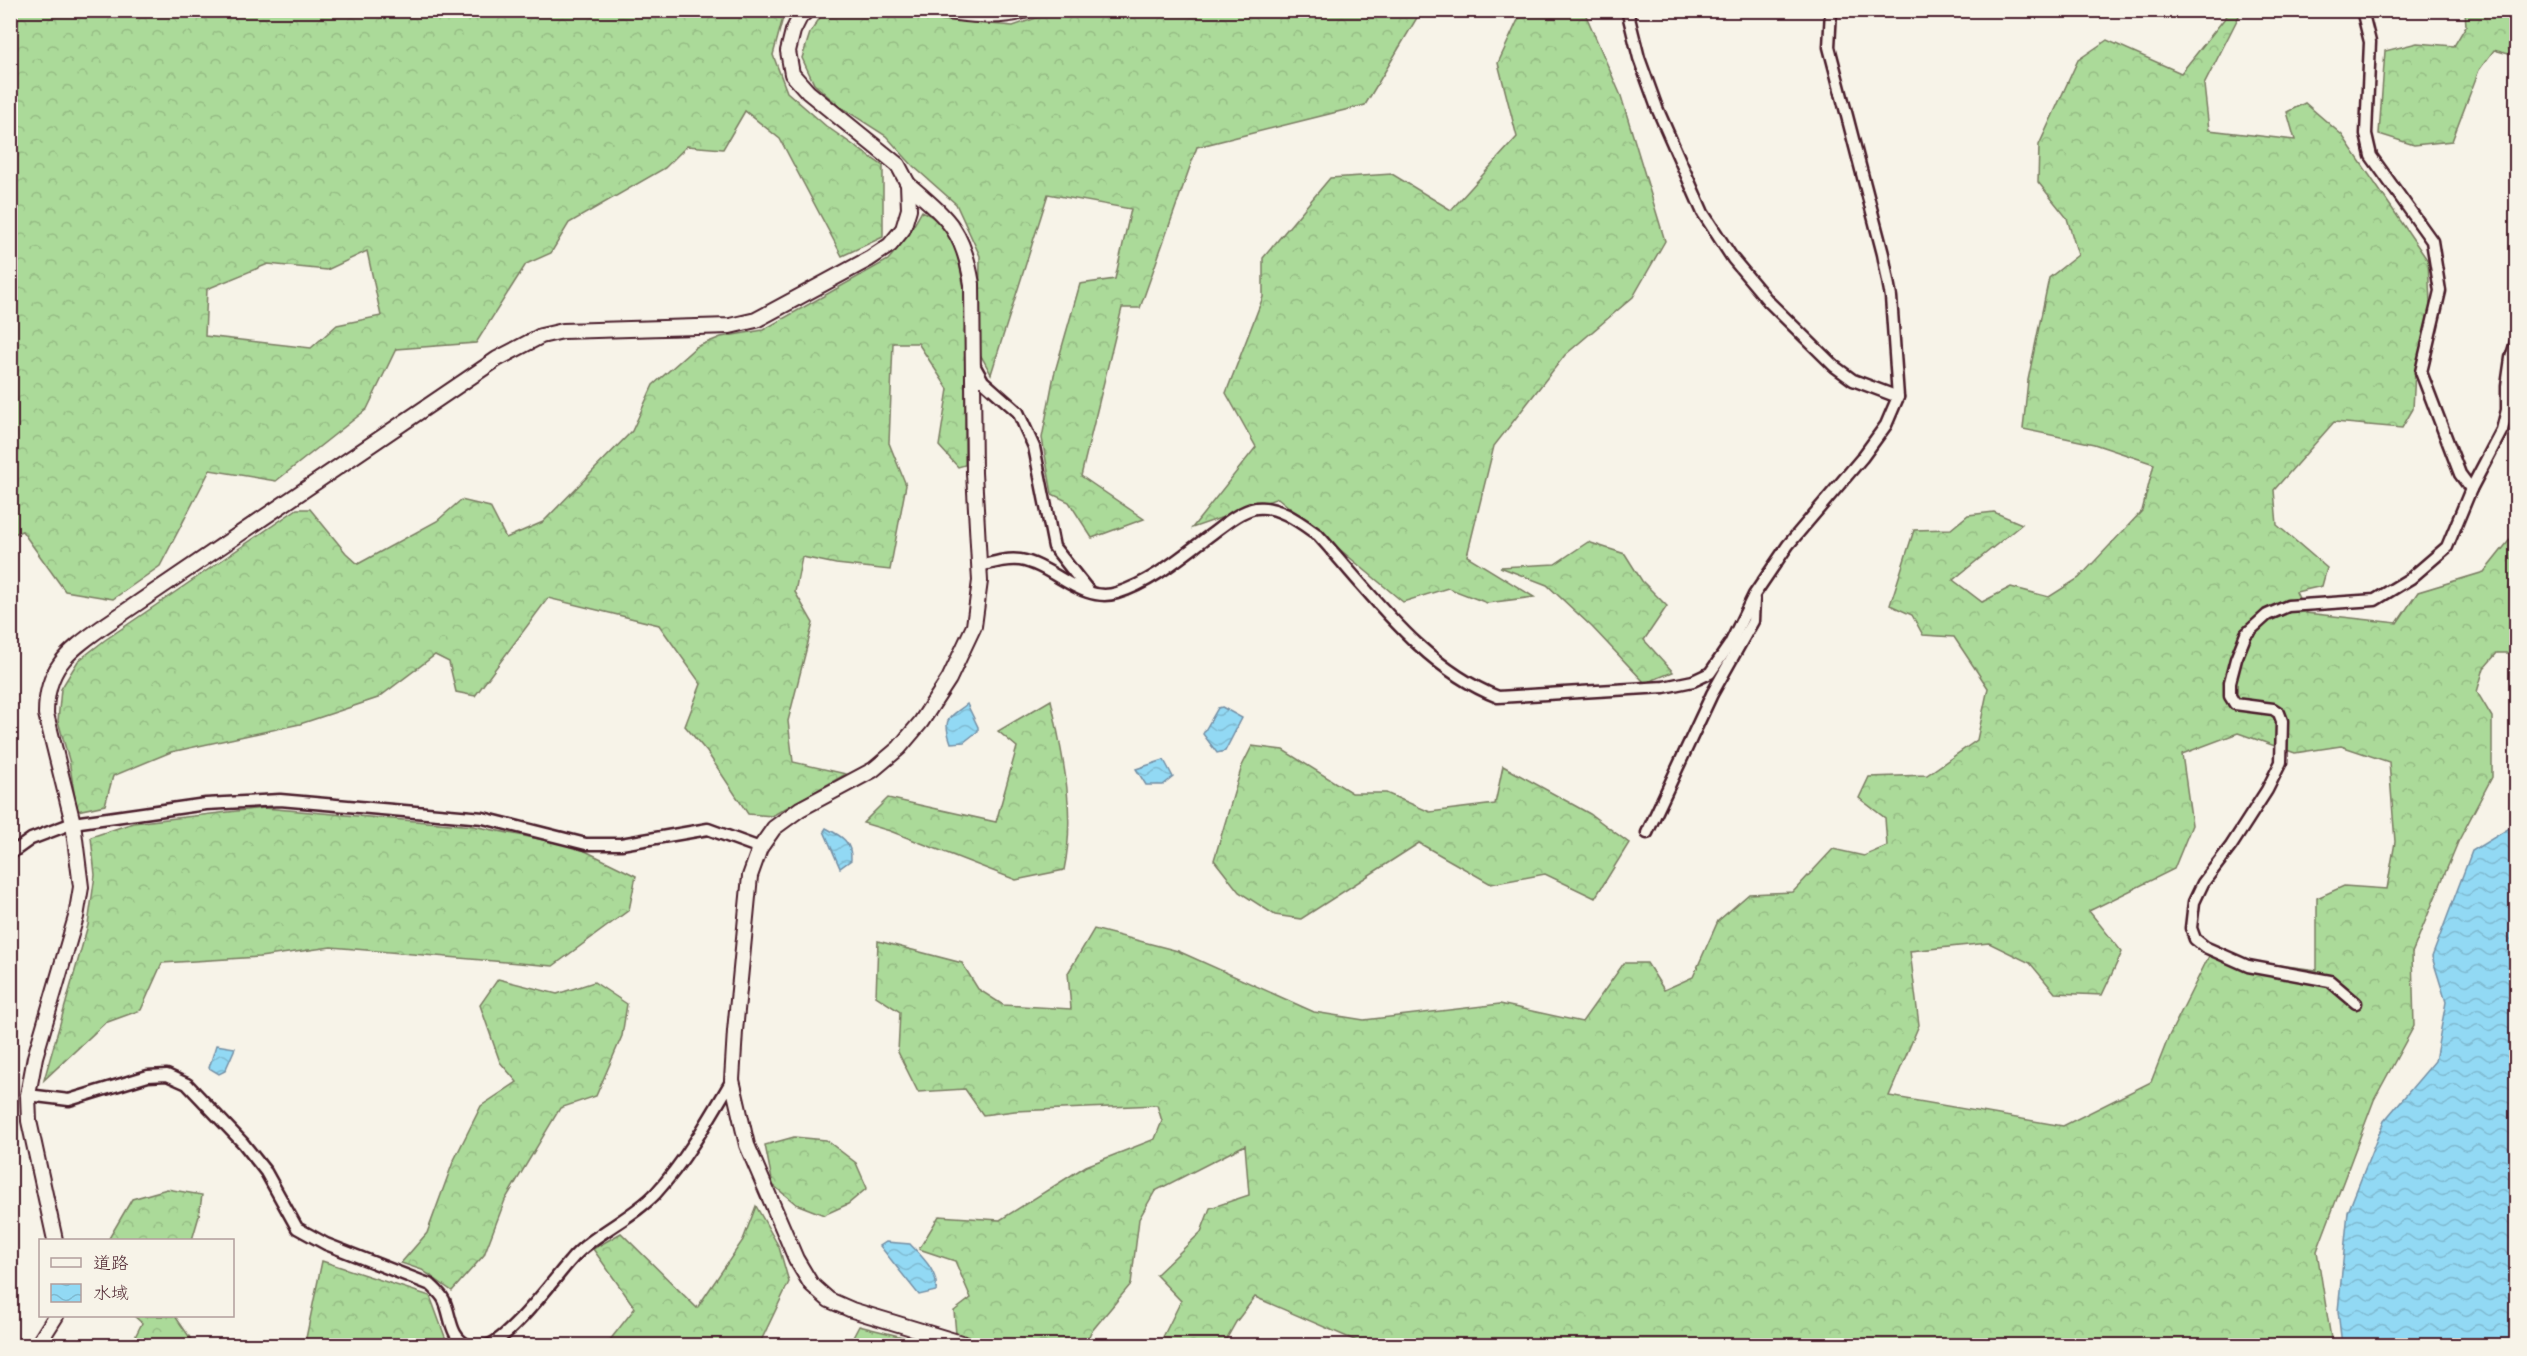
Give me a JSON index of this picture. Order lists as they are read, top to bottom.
{
  "legend": ["道路", "水域"]
}
